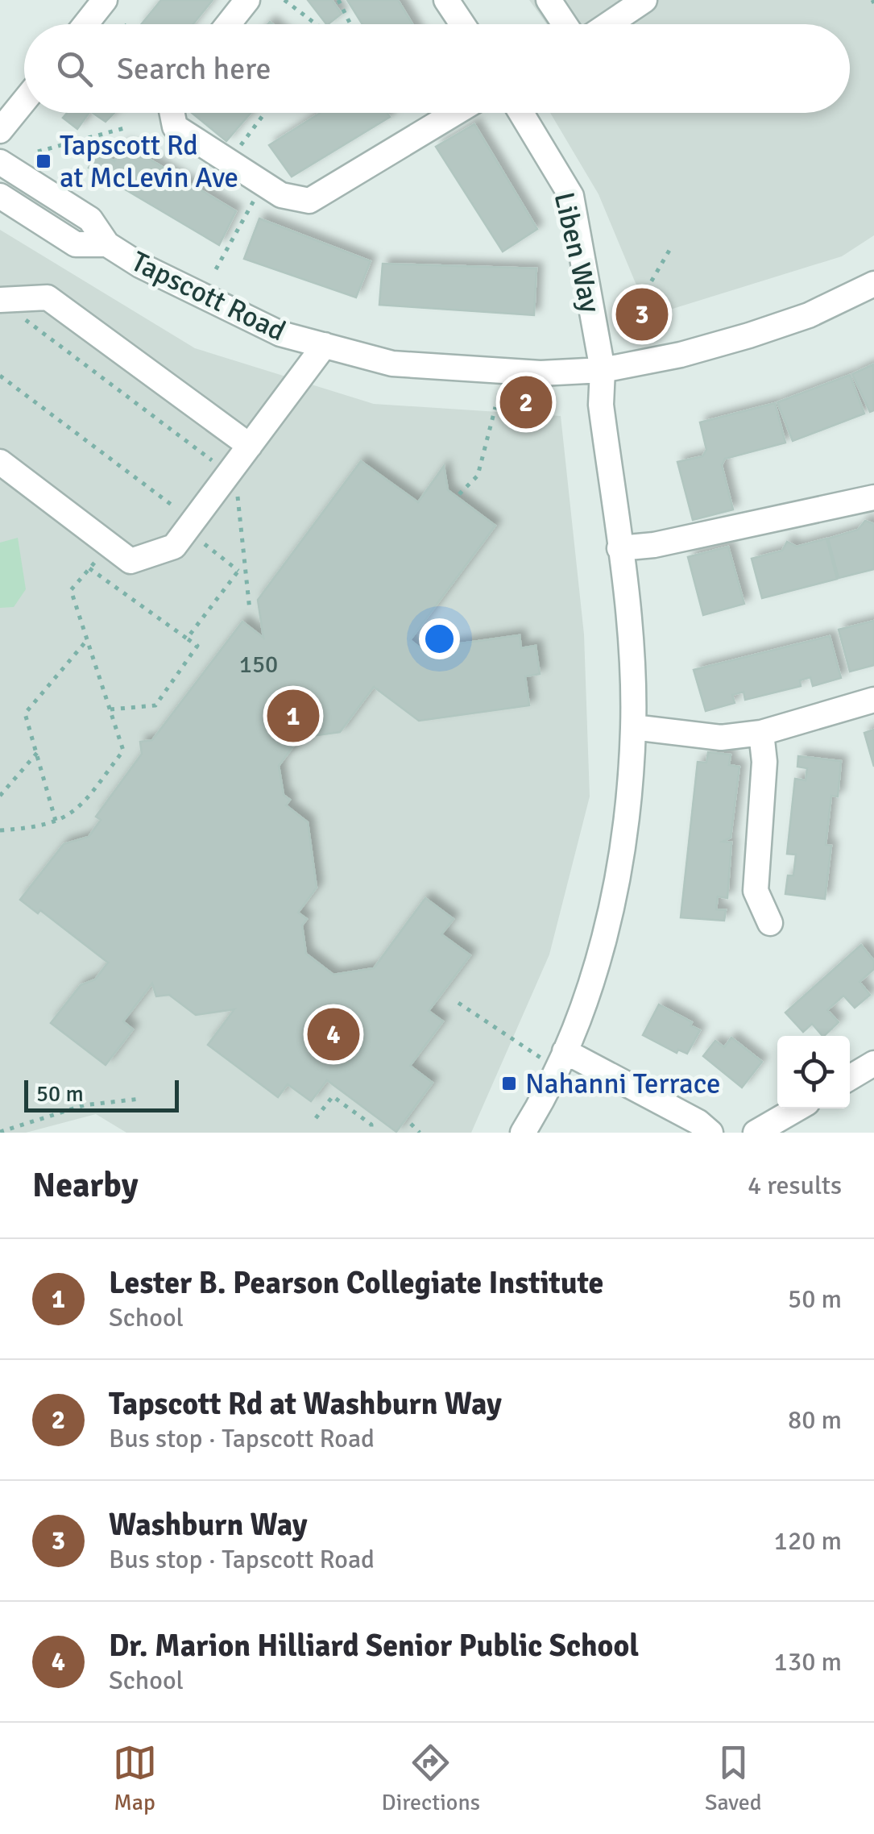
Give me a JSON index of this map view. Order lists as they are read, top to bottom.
{
  "streets": {
    "street": ["Liben Way", "Tapscott Road"]
  },
  "crossings": [
    ["Liben Way", "Tapscott Road"]
  ],
  "places": {
    "transit": ["Tapscott Rd at McLevin Ave", "Nahanni Terrace"]
  },
  "house_numbers": ["150"],
  "scale_bar": "50 m",
  "page": {
    "search": "Search here",
    "pins": [
      "3",
      "2",
      "1",
      "4"
    ],
    "scale": "50 m",
    "heading": ["Nearby", "4 results"],
    "list": [
      {
        "mark": "1",
        "name": "Lester B. Pearson Collegiate Institute",
        "note": "School",
        "value": "50 m"
      },
      {
        "mark": "2",
        "name": "Tapscott Rd at Washburn Way",
        "note": "Bus stop · Tapscott Road",
        "value": "80 m"
      },
      {
        "mark": "3",
        "name": "Washburn Way",
        "note": "Bus stop · Tapscott Road",
        "value": "120 m"
      },
      {
        "mark": "4",
        "name": "Dr. Marion Hilliard Senior Public School",
        "note": "School",
        "value": "130 m"
      }
    ],
    "nav": ["Map", "Directions", "Saved"]
  }
}
